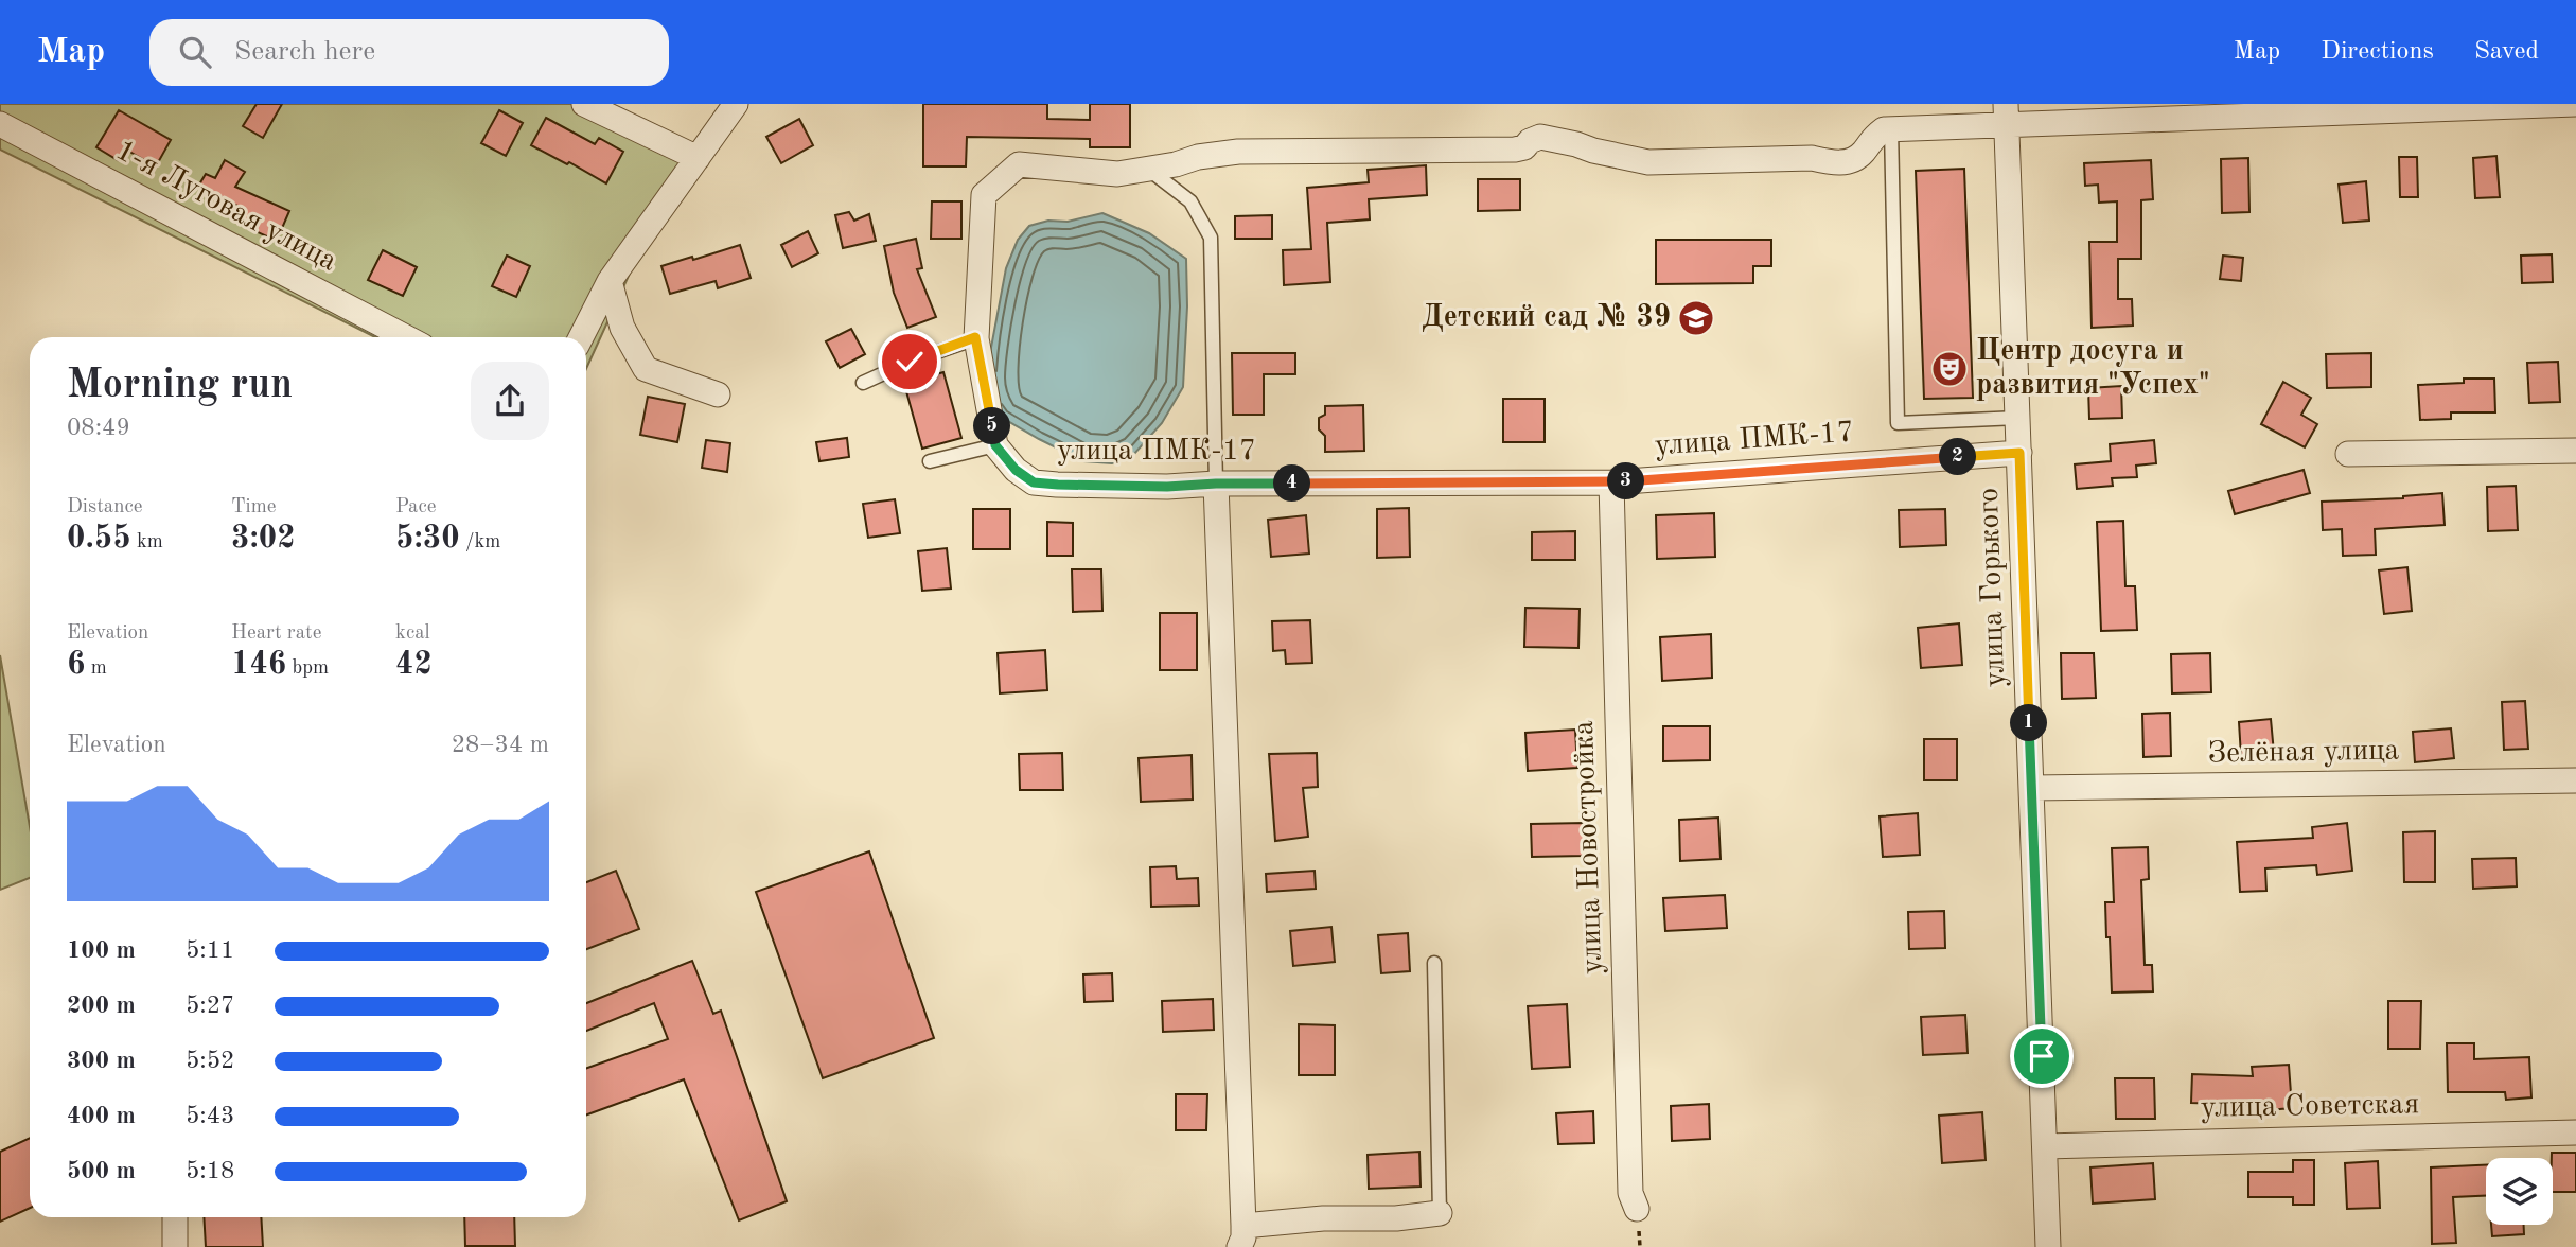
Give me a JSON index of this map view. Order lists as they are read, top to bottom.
{
  "streets": {
    "street": [
      "1-я Луговая улица",
      "улица ПМК-17",
      "улица Горького",
      "Зелёная улица",
      "улица Новостройка",
      "улица Советская"
    ]
  },
  "crossings": [
    ["улица ПМК-17", "улица Горького"],
    ["улица ПМК-17", "улица Новостройка"],
    ["улица Горького", "Зелёная улица"],
    ["улица Горького", "улица Советская"]
  ],
  "places": {
    "school or university": ["Детский сад № 39"],
    "theatre": ["Центр досуга и развития \"Успех\""]
  },
  "page": {
    "header": "Map",
    "search": "Search here",
    "nav": ["Map", "Directions", "Saved"],
    "heading": ["Morning run", "08:49"],
    "pins": [
      "5",
      "2",
      "3",
      "4",
      "1"
    ],
    "stats": [
      ["Distance", "0.55 km"],
      ["Time", "3:02"],
      ["Pace", "5:30 /km"],
      ["Elevation", "6 m"],
      ["Heart rate", "146 bpm"],
      ["kcal", "42"]
    ],
    "chart": ["Elevation", "28–34 m"],
    "list": [
      {
        "name": "100 m",
        "note": "5:11"
      },
      {
        "name": "200 m",
        "note": "5:27"
      },
      {
        "name": "300 m",
        "note": "5:52"
      },
      {
        "name": "400 m",
        "note": "5:43"
      },
      {
        "name": "500 m",
        "note": "5:18"
      }
    ]
  }
}
